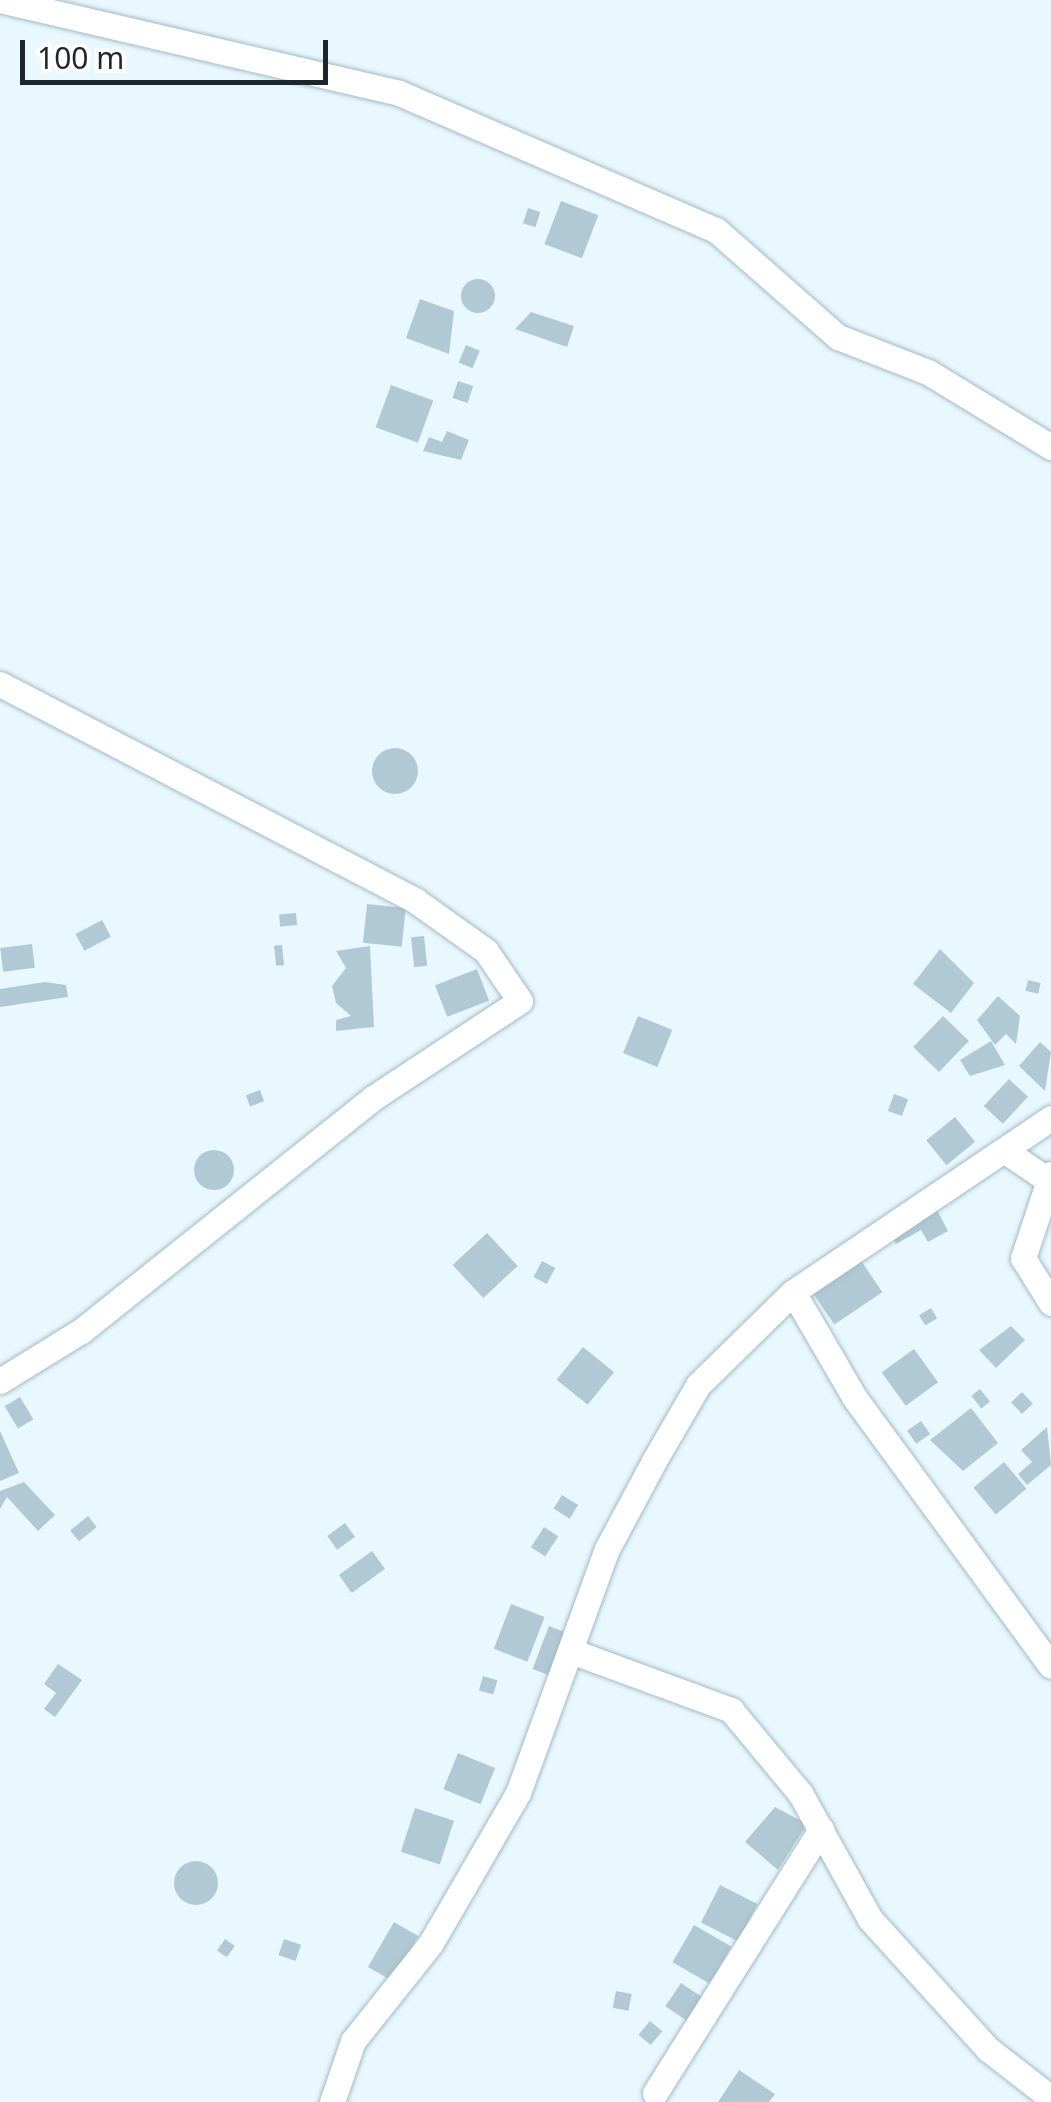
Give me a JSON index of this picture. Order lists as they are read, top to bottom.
{
  "scale_bar": "100 m"
}
